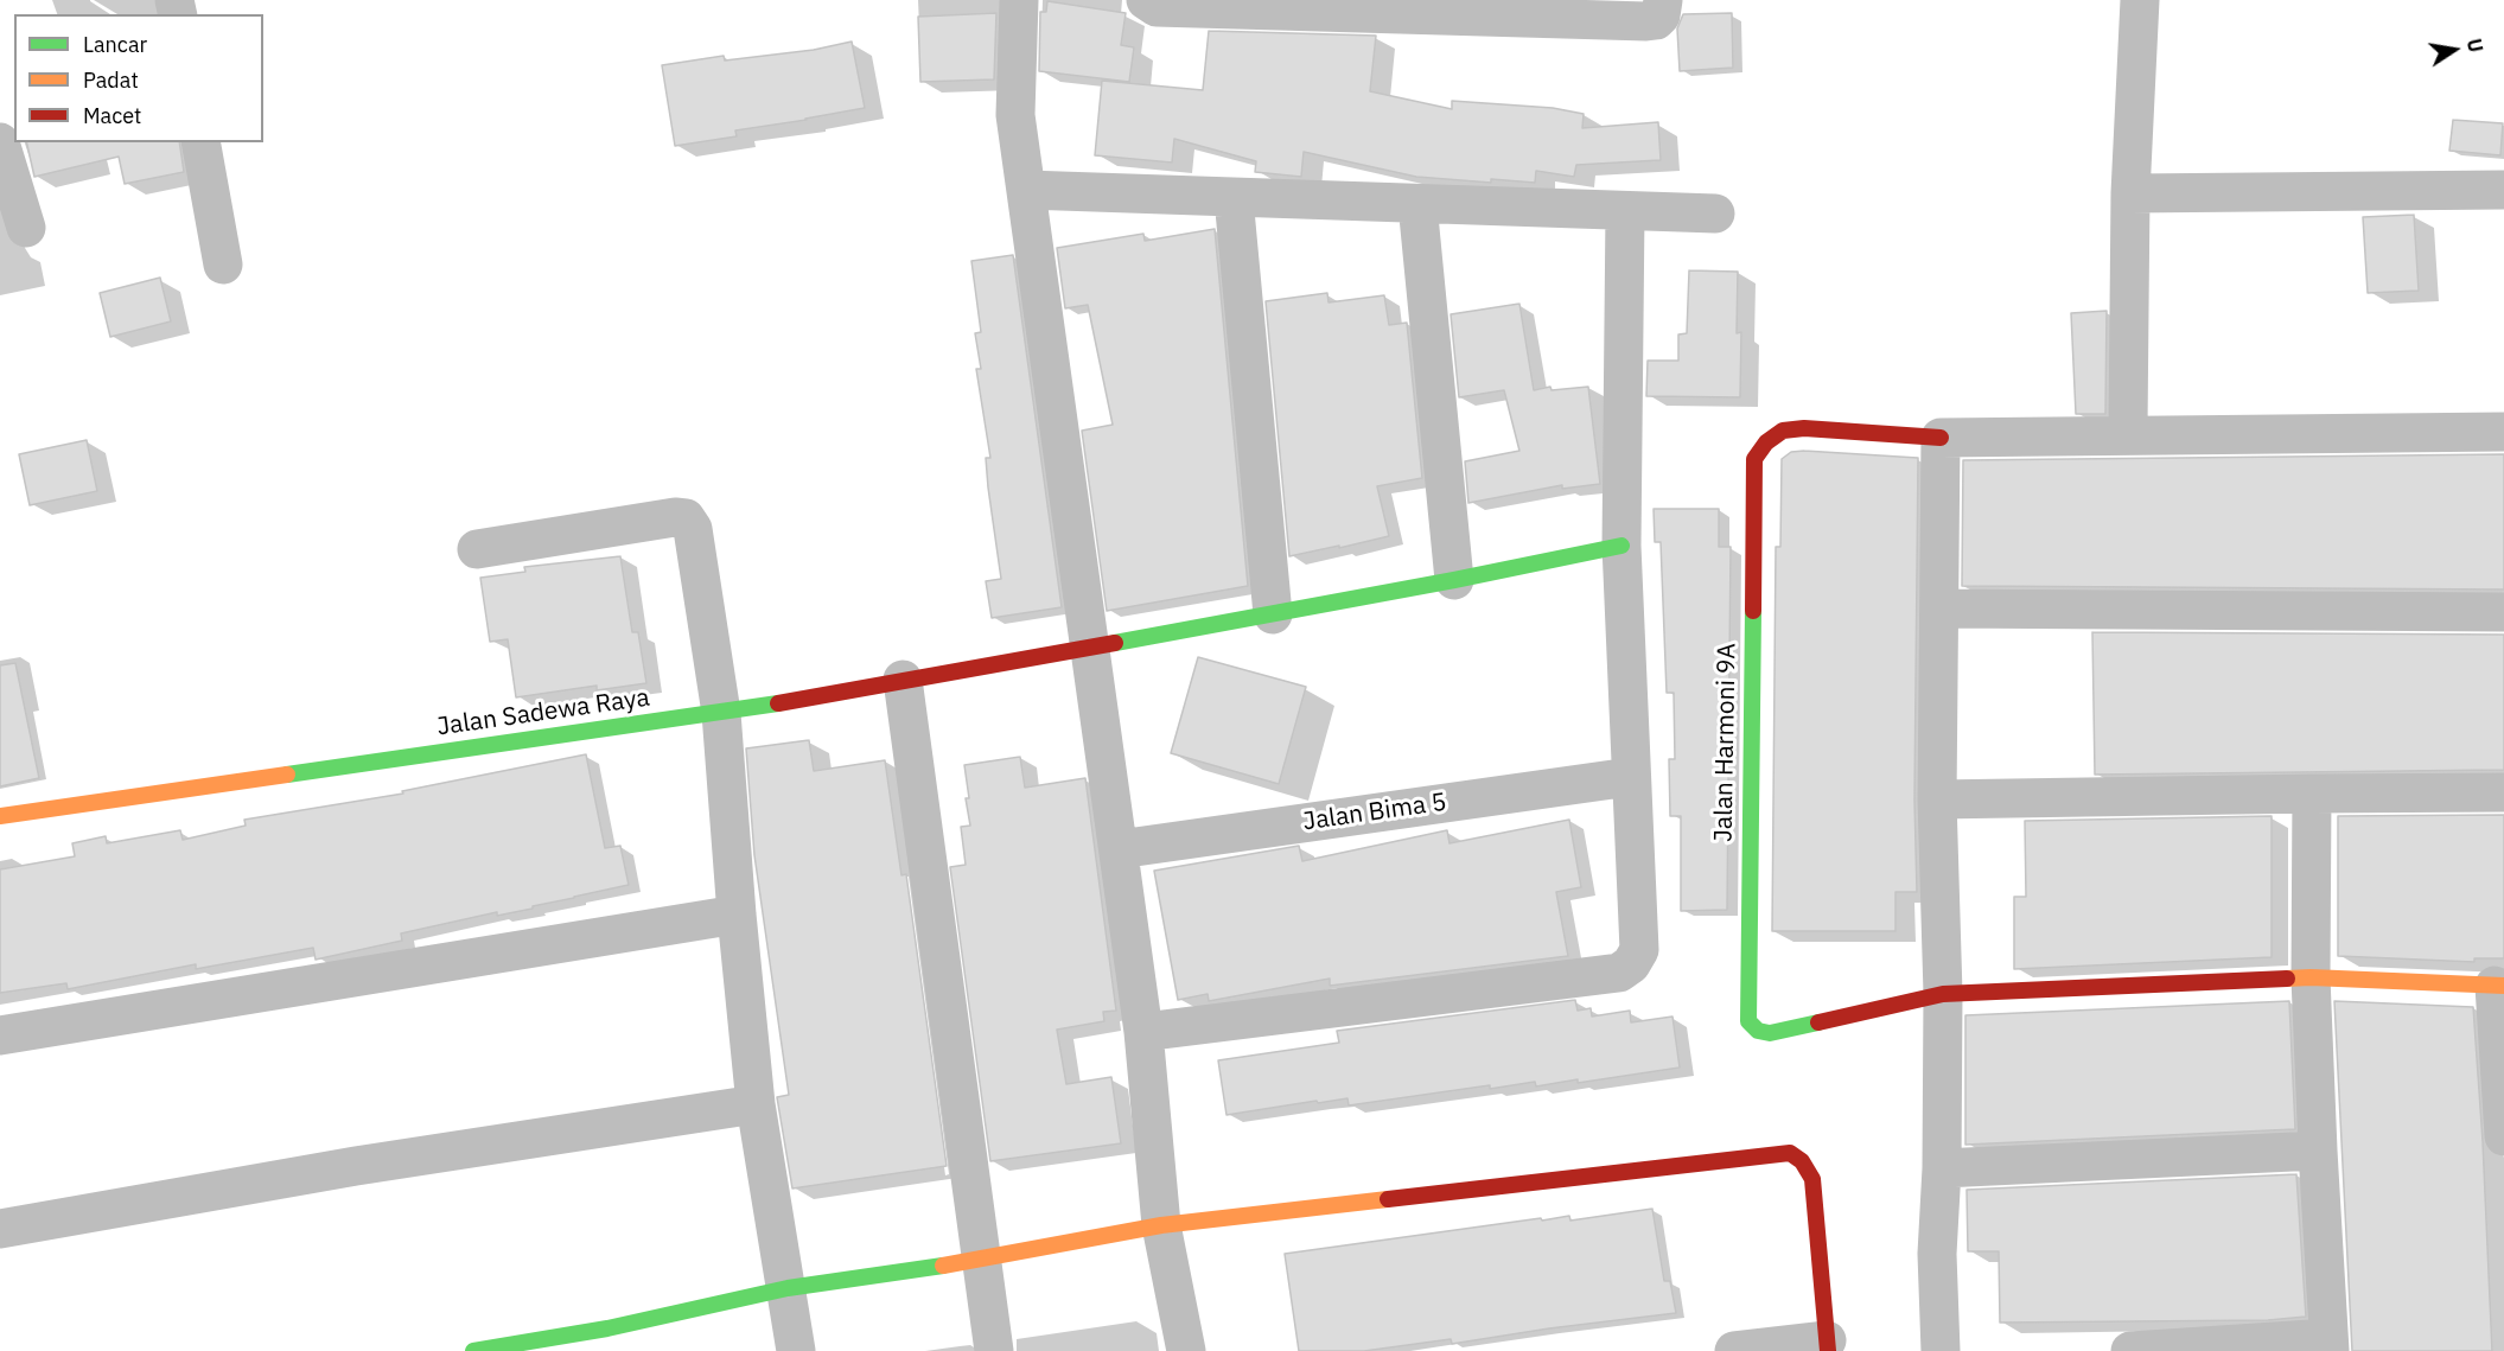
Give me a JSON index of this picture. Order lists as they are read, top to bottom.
{
  "streets": {
    "street": ["Jalan Sadewa Raya", "Jalan Harmoni 9A", "Jalan Bima 5"]
  },
  "legend": ["Lancar", "Padat", "Macet"],
  "north": "right"
}
